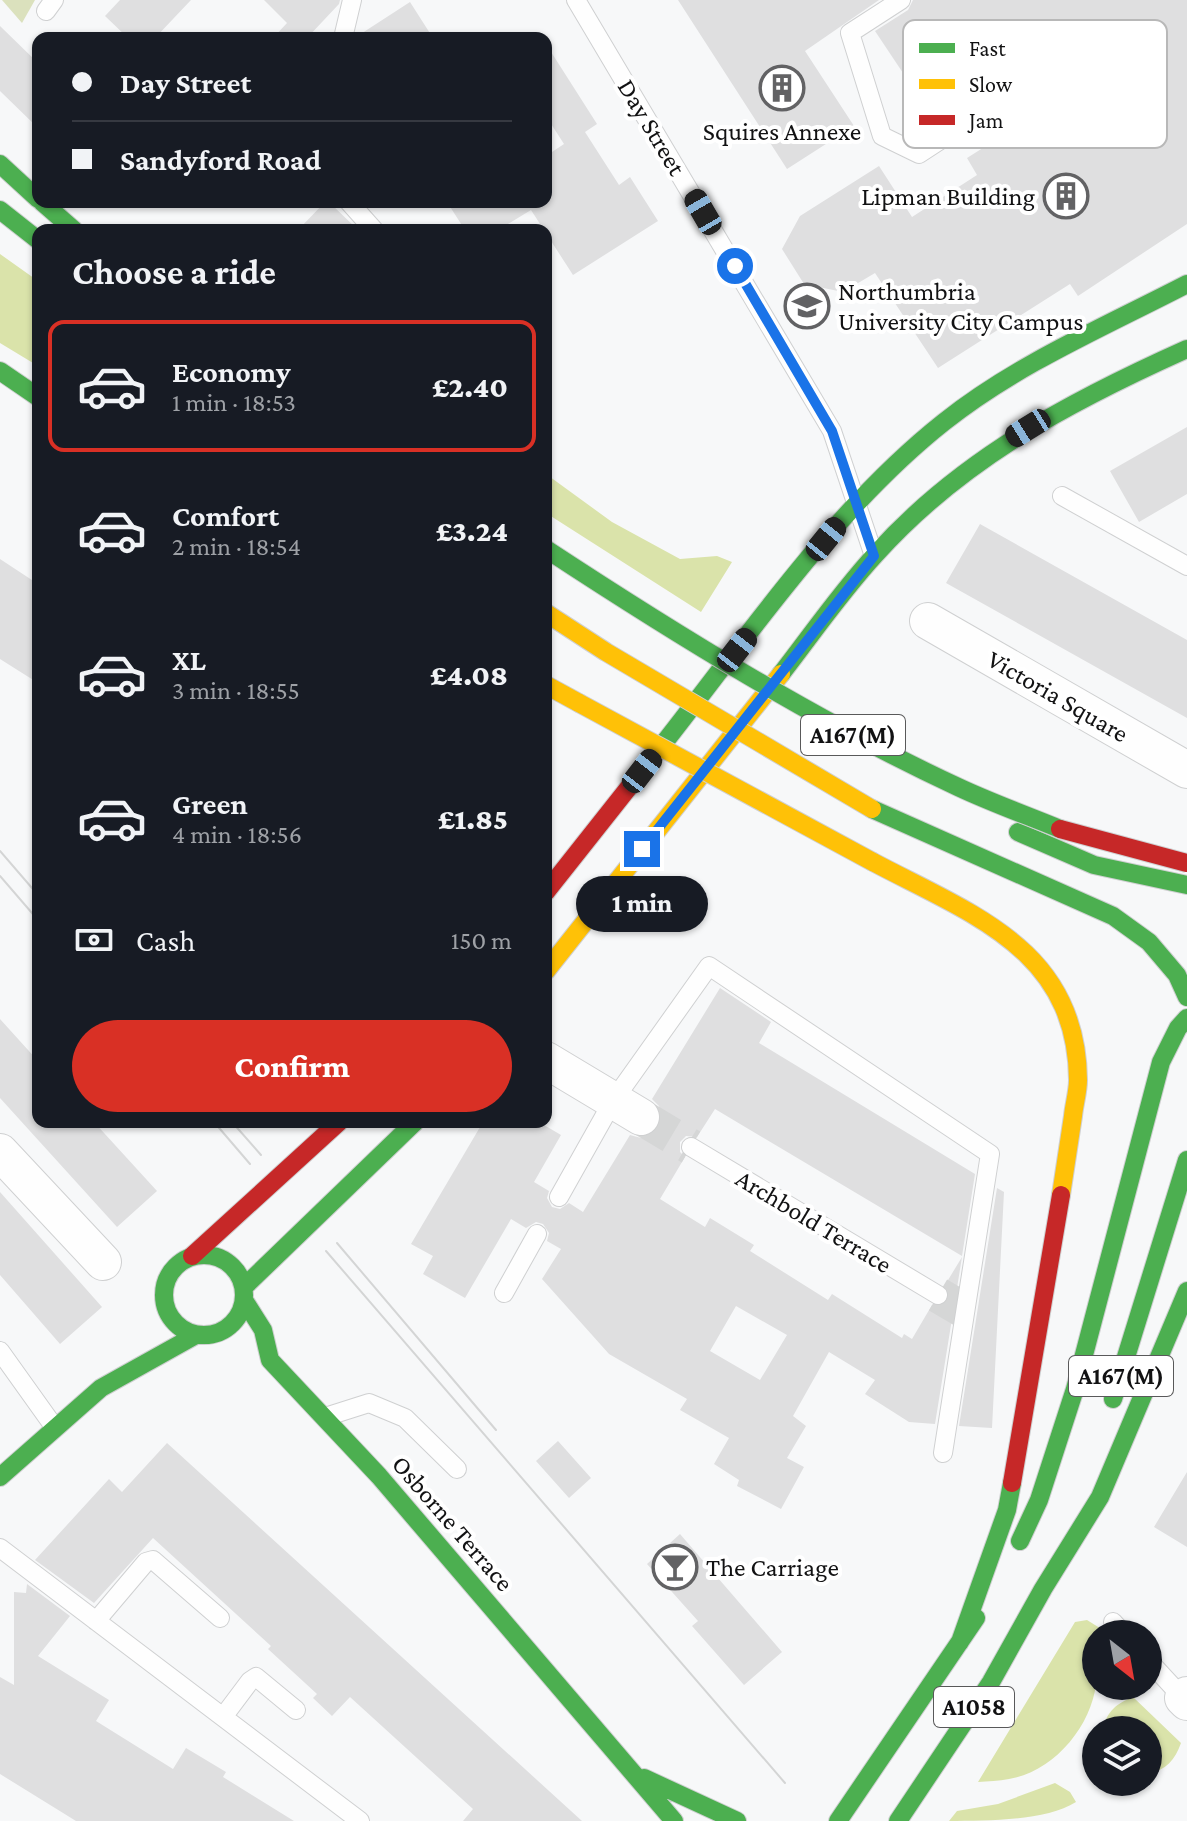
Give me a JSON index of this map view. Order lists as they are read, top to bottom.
{
  "streets": {
    "main road": ["A167(M)", "Osborne Terrace", "A1058"],
    "street": ["Victoria Square"],
    "lane": ["Day Street", "Archbold Terrace"]
  },
  "crossings": [
    ["A167(M)", "A1058"]
  ],
  "places": {
    "building": ["Squires Annexe", "Lipman Building"],
    "school or university": ["Northumbria University City Campus"],
    "bar": ["The Carriage"]
  },
  "legend": ["Fast", "Slow", "Jam"],
  "north": "bottom right",
  "page": {
    "banner": ["Day Street", "Sandyford Road"],
    "heading": "Choose a ride",
    "list": [
      {
        "name": "Economy",
        "note": "1 min · 18:53",
        "value": "£2.40"
      },
      {
        "name": "Comfort",
        "note": "2 min · 18:54",
        "value": "£3.24"
      },
      {
        "name": "XL",
        "note": "3 min · 18:55",
        "value": "£4.08"
      },
      {
        "name": "Green",
        "note": "4 min · 18:56",
        "value": "£1.85"
      }
    ],
    "bubble": "1 min",
    "pay": ["Cash", "150 m"],
    "buttons": "Confirm"
  }
}
